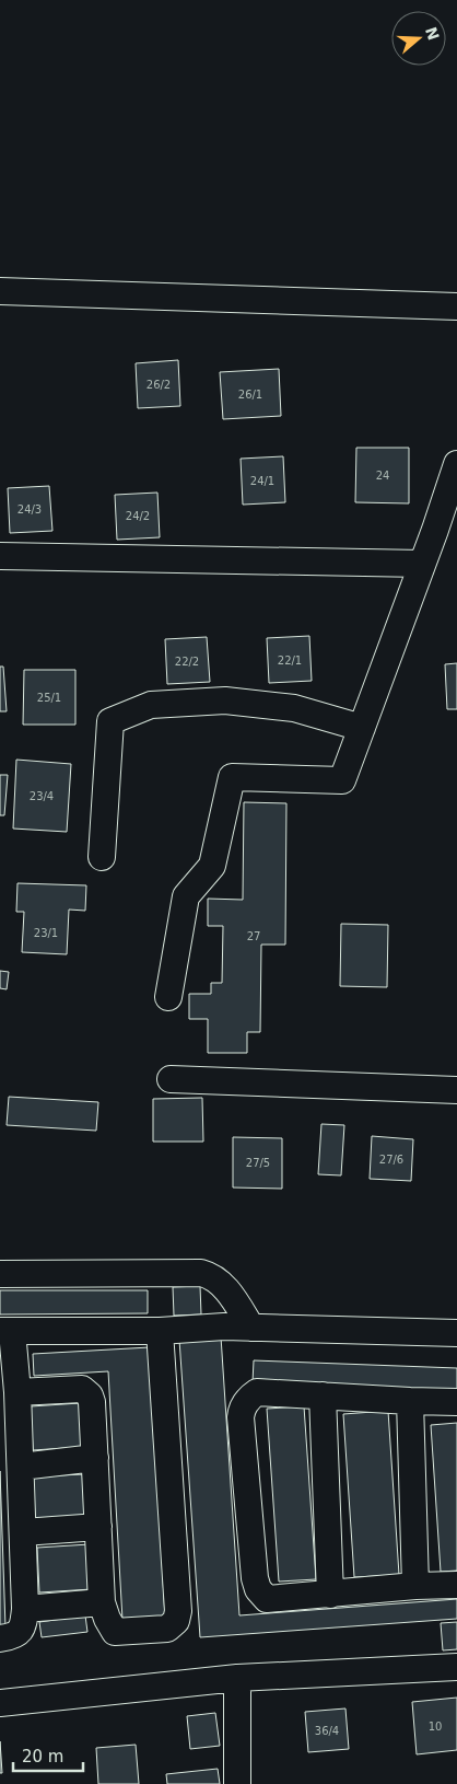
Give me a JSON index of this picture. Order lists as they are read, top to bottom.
{
  "house_numbers": [
    "26/2",
    "26/1",
    "24",
    "24/1",
    "24/3",
    "24/2",
    "22/1",
    "22/2",
    "25/1",
    "23/4",
    "23/1",
    "27",
    "27/6",
    "27/5",
    "10",
    "36/4"
  ],
  "scale_bar": "20 m",
  "north": "right"
}
